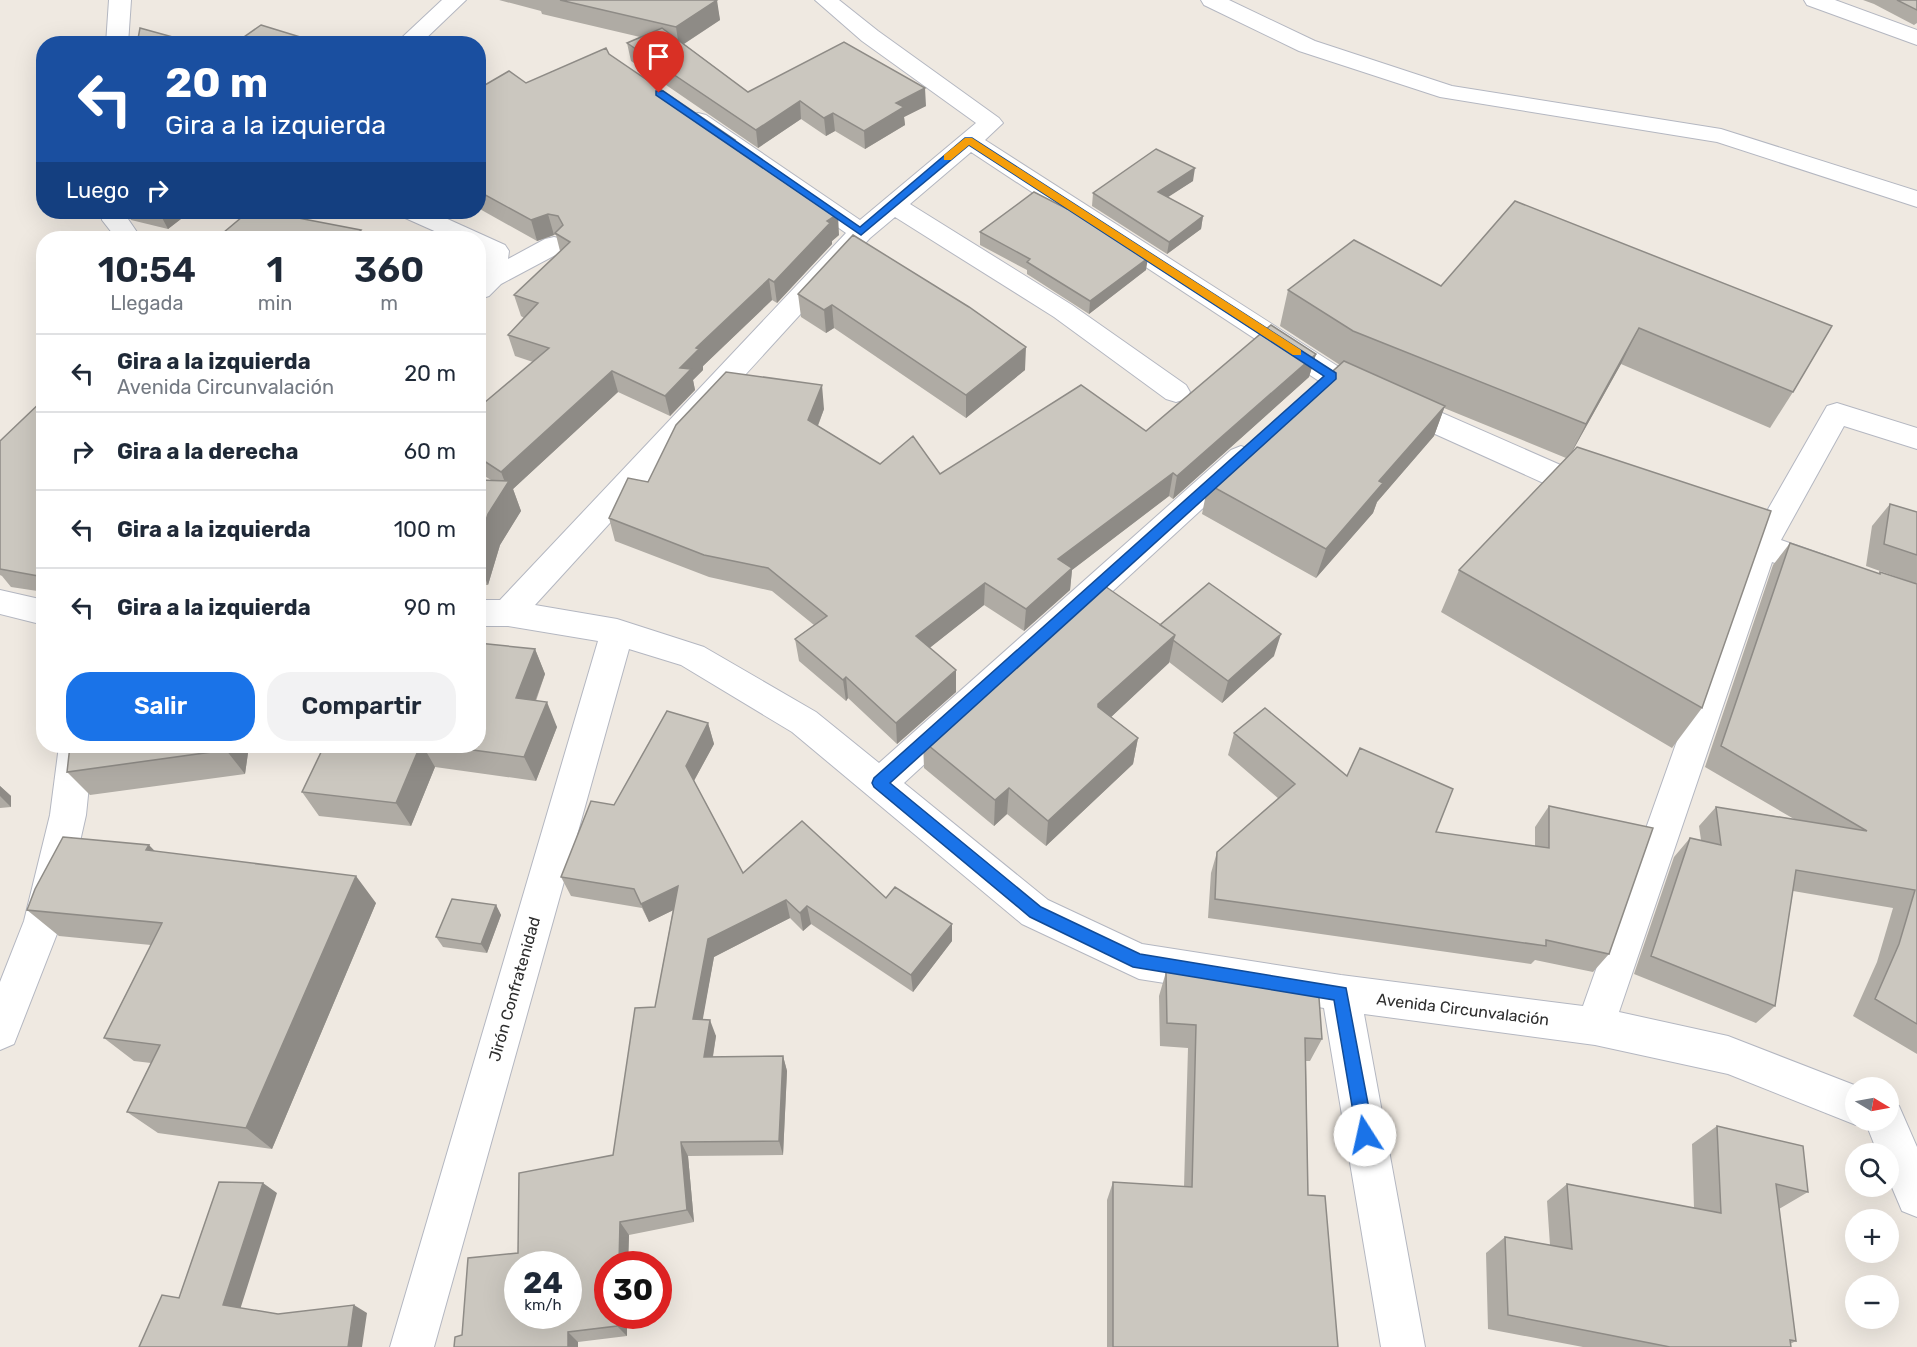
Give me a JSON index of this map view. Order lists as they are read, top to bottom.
{
  "streets": {
    "street": ["Jirón Confratenidad", "Avenida Circunvalación"]
  },
  "crossings": [
    ["Jirón Confratenidad", "Avenida Circunvalación"]
  ],
  "north": "right",
  "page": {
    "turn": ["20 m", "Gira a la izquierda"],
    "then": "Luego",
    "eta": [
      "10:54",
      "Llegada",
      "1",
      "min",
      "360",
      "m"
    ],
    "list": [
      {
        "name": "Gira a la izquierda",
        "note": "Avenida Circunvalación",
        "value": "20 m"
      },
      {
        "name": "Gira a la derecha",
        "value": "60 m"
      },
      {
        "name": "Gira a la izquierda",
        "value": "100 m"
      },
      {
        "name": "Gira a la izquierda",
        "value": "90 m"
      }
    ],
    "buttons": ["Salir", "Compartir"],
    "map_buttons": ["+", "−"],
    "speed": "24 km/h",
    "limit": "30"
  }
}
